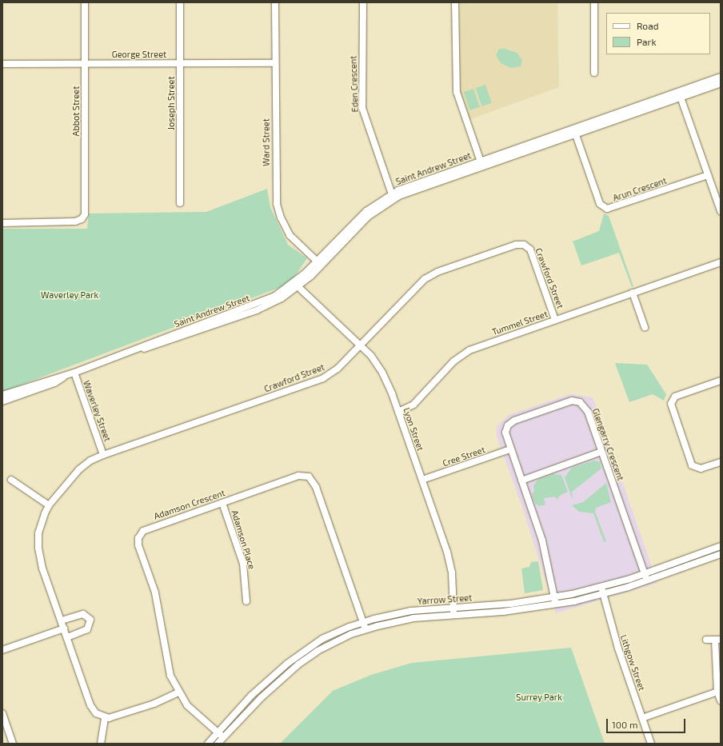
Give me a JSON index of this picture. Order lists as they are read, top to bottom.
{
  "streets": {
    "street": [
      "George Street",
      "Eden Crescent",
      "Joseph Street",
      "Abbot Street",
      "Ward Street",
      "Saint Andrew Street",
      "Arun Crescent",
      "Crawford Street",
      "Tummel Street",
      "Waverley Street",
      "Lyon Street",
      "Glengarry Crescent",
      "Cree Street",
      "Adamson Crescent",
      "Adamson Place",
      "Yarrow Street",
      "Lithgow Street"
    ]
  },
  "crossings": [
    ["George Street", "Joseph Street"],
    ["George Street", "Abbot Street"],
    ["George Street", "Ward Street"],
    ["Eden Crescent", "Saint Andrew Street"],
    ["Ward Street", "Saint Andrew Street"],
    ["Saint Andrew Street", "Arun Crescent"],
    ["Saint Andrew Street", "Waverley Street"],
    ["Saint Andrew Street", "Lyon Street"],
    ["Crawford Street", "Tummel Street"],
    ["Crawford Street", "Waverley Street"],
    ["Crawford Street", "Lyon Street"],
    ["Tummel Street", "Lyon Street"],
    ["Lyon Street", "Cree Street"],
    ["Lyon Street", "Yarrow Street"],
    ["Glengarry Crescent", "Cree Street"],
    ["Glengarry Crescent", "Yarrow Street"],
    ["Adamson Crescent", "Adamson Place"],
    ["Adamson Crescent", "Yarrow Street"],
    ["Yarrow Street", "Lithgow Street"]
  ],
  "parks": ["Waverley Park", "Surrey Park"],
  "legend": ["Road", "Park"],
  "scale_bar": "100 m"
}
